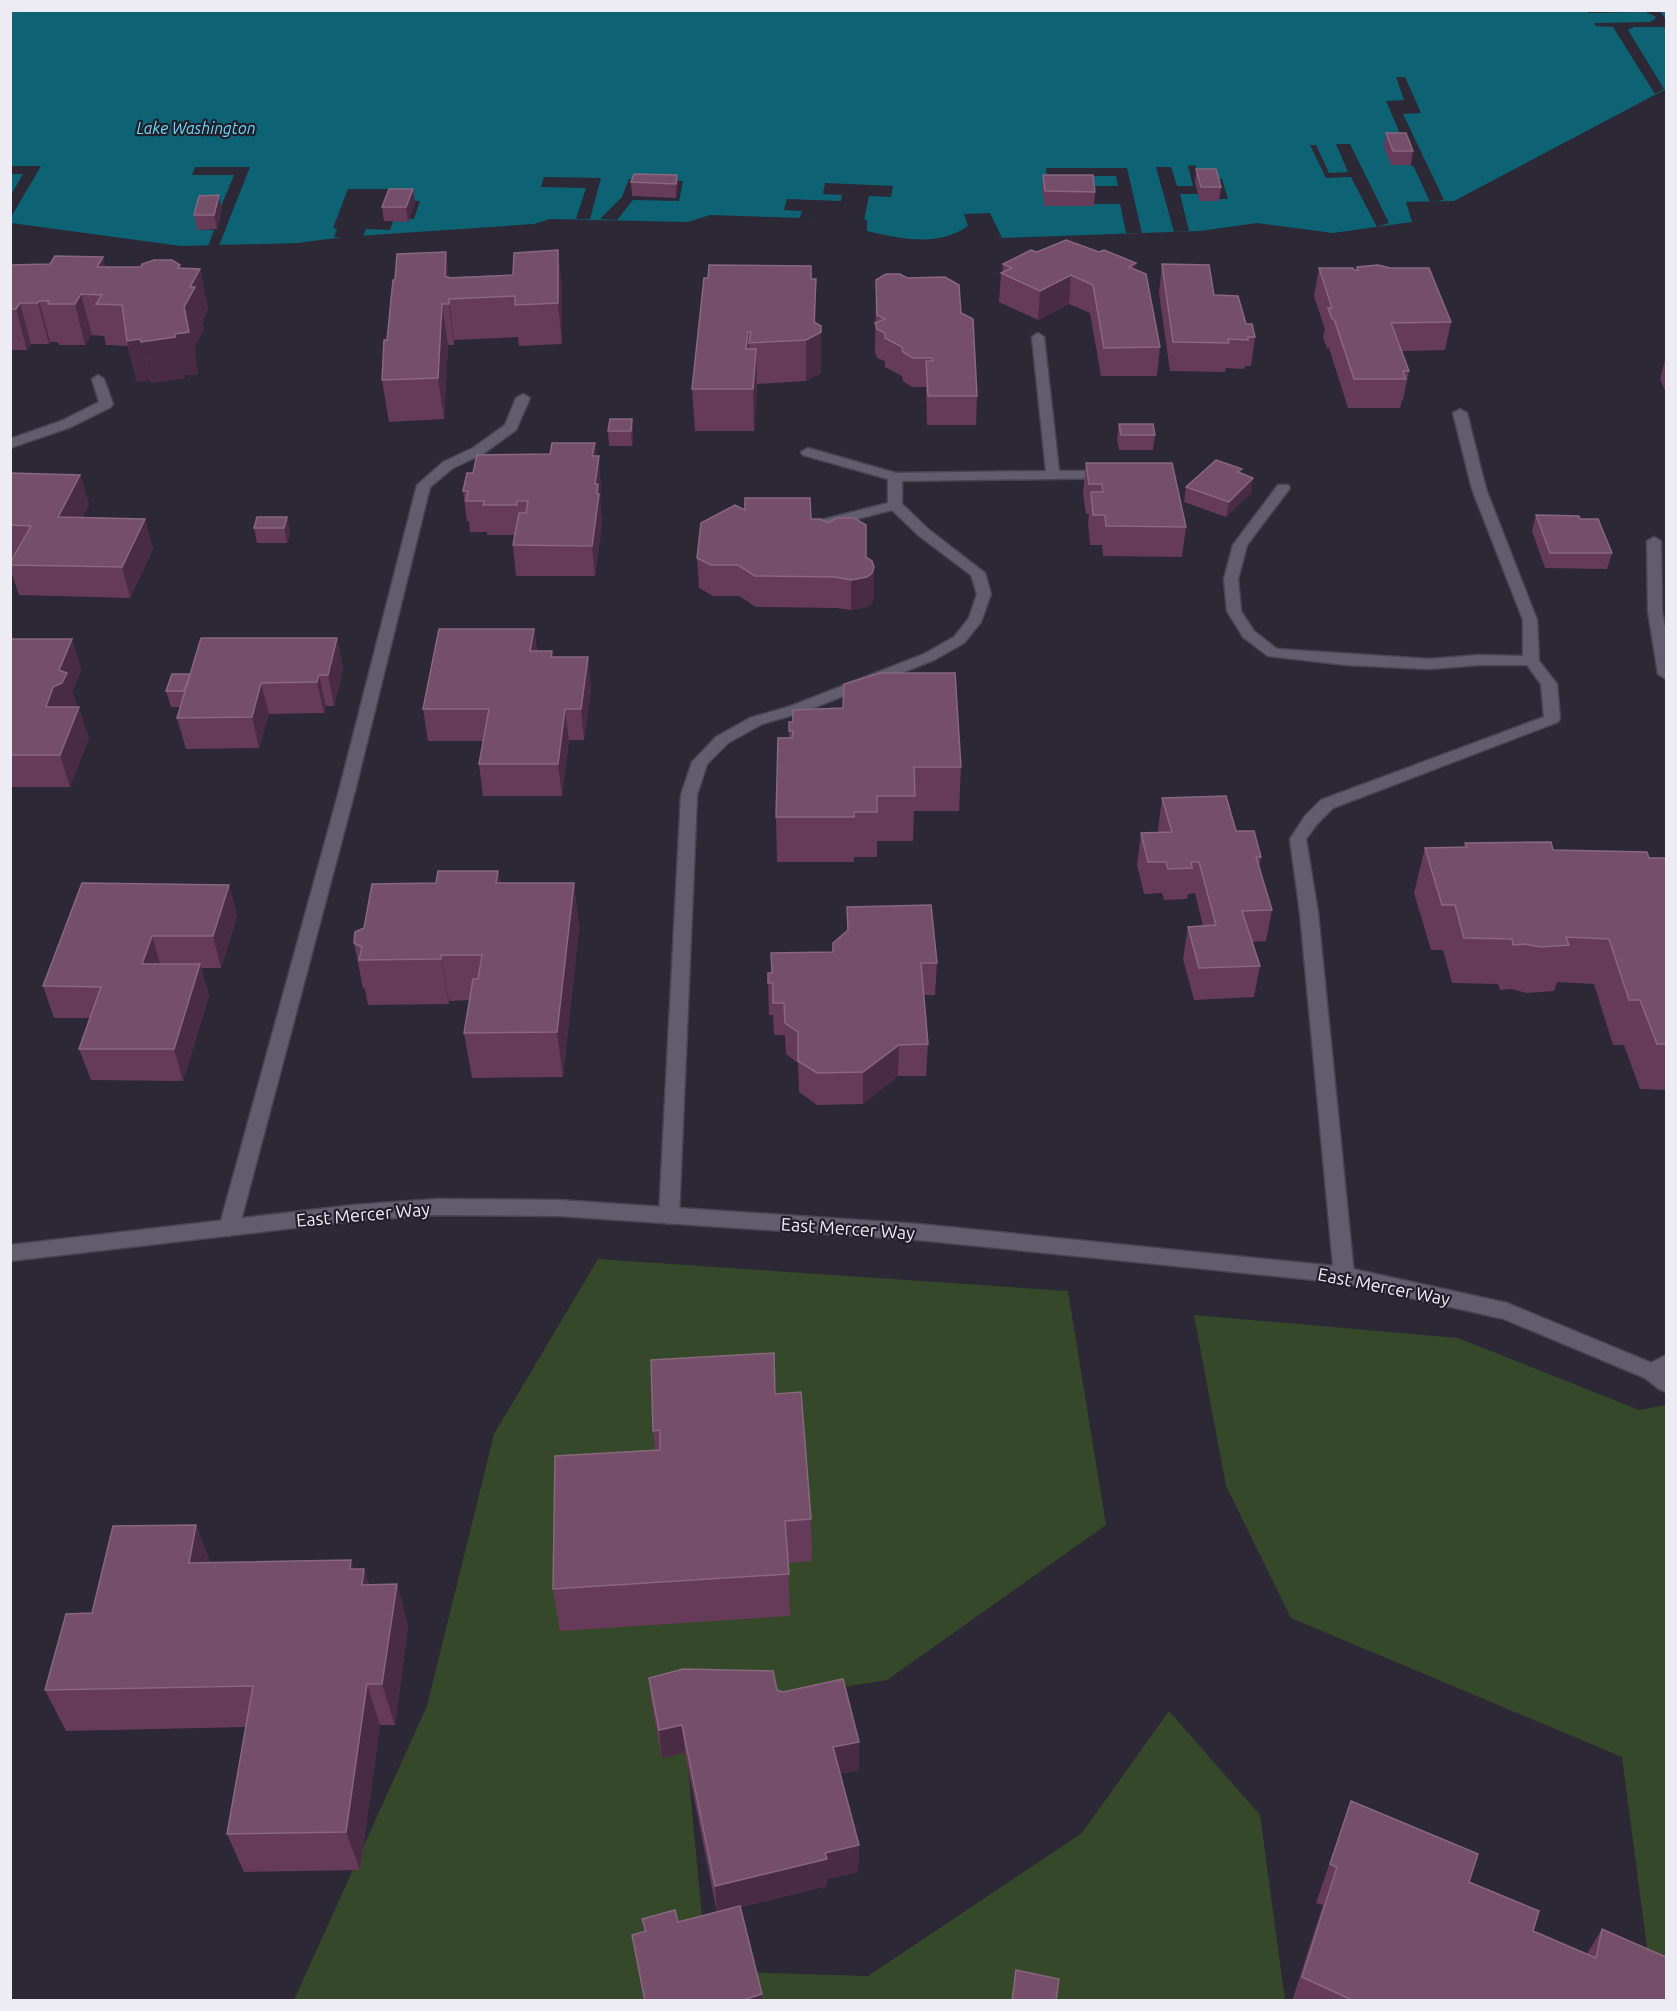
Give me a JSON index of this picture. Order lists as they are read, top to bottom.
{
  "streets": {
    "street": ["East Mercer Way"]
  },
  "water": ["Lake Washington"]
}
